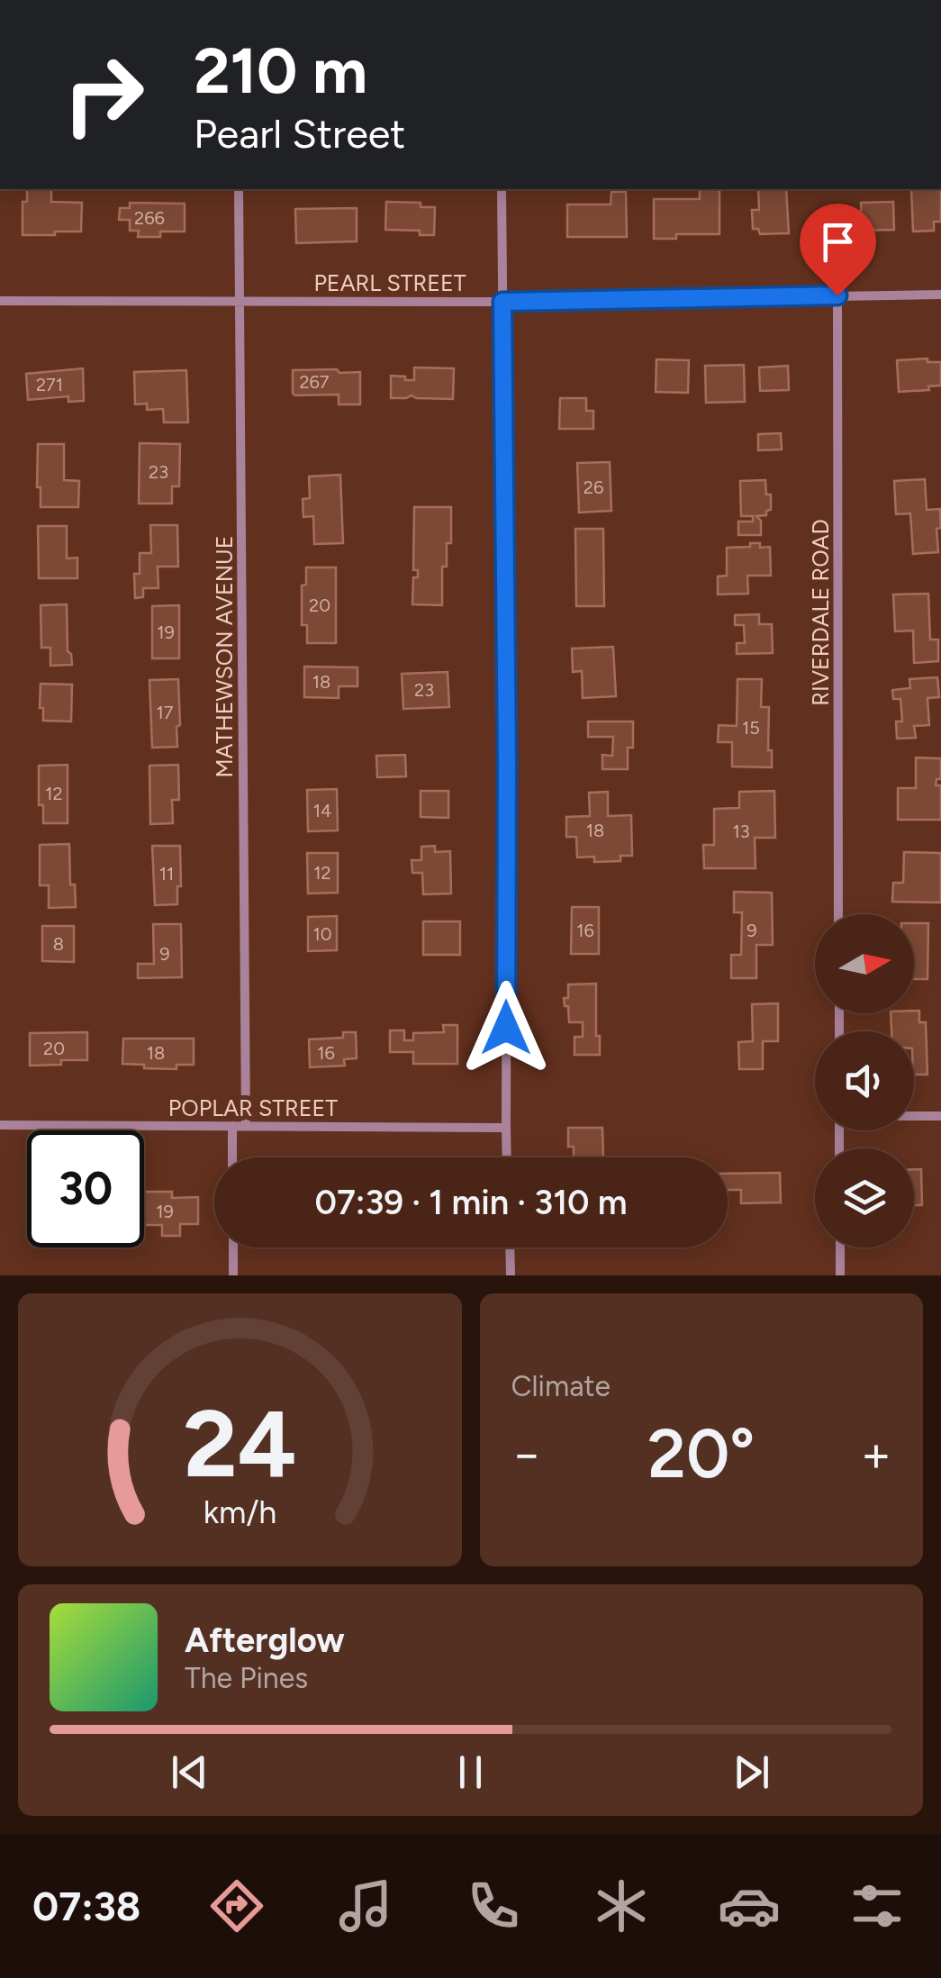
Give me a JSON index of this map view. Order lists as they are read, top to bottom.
{
  "streets": {
    "street": [
      "PEARL STREET",
      "RIVERDALE ROAD",
      "MATHEWSON AVENUE",
      "POPLAR STREET"
    ]
  },
  "crossings": [
    ["PEARL STREET", "RIVERDALE ROAD"],
    ["PEARL STREET", "MATHEWSON AVENUE"],
    ["MATHEWSON AVENUE", "POPLAR STREET"]
  ],
  "house_numbers": [
    "266",
    "267",
    "271",
    "23",
    "26",
    "20",
    "19",
    "18",
    "23",
    "17",
    "15",
    "12",
    "14",
    "18",
    "13",
    "12",
    "11",
    "16",
    "9",
    "10",
    "8",
    "9",
    "20",
    "18",
    "16",
    "19"
  ],
  "north": "right",
  "page": {
    "turn": ["210 m", "Pearl Street"],
    "limit": "30",
    "trip": "07:39 · 1 min · 310 m",
    "tile": "Climate",
    "heat": ["−", "20°", "+"],
    "song": ["Afterglow", "The Pines"],
    "tabs": "07:38",
    "gauge": ["24", "km/h"]
  }
}
